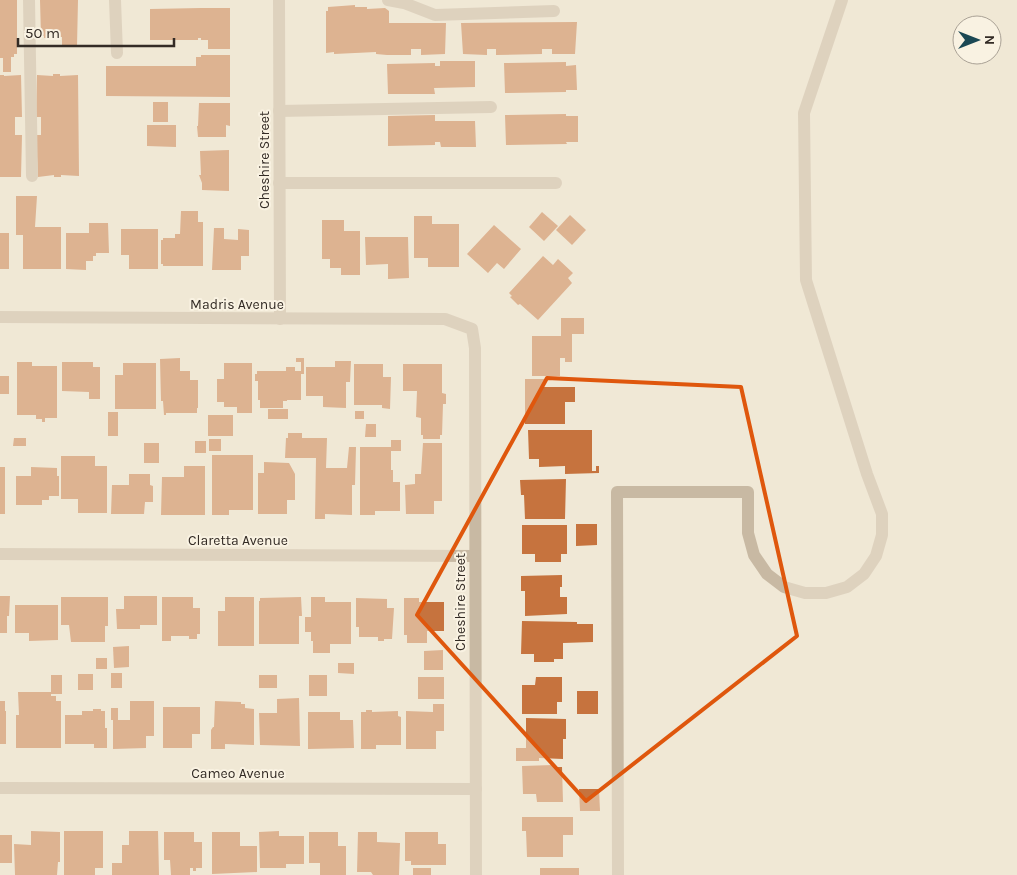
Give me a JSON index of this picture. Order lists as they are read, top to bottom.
{
  "streets": {
    "street": [
      "Cheshire Street",
      "Madris Avenue",
      "Claretta Avenue",
      "Cameo Avenue"
    ]
  },
  "crossings": [
    ["Cheshire Street", "Madris Avenue"],
    ["Cheshire Street", "Claretta Avenue"],
    ["Cheshire Street", "Cameo Avenue"]
  ],
  "scale_bar": "50 m",
  "north": "right"
}
